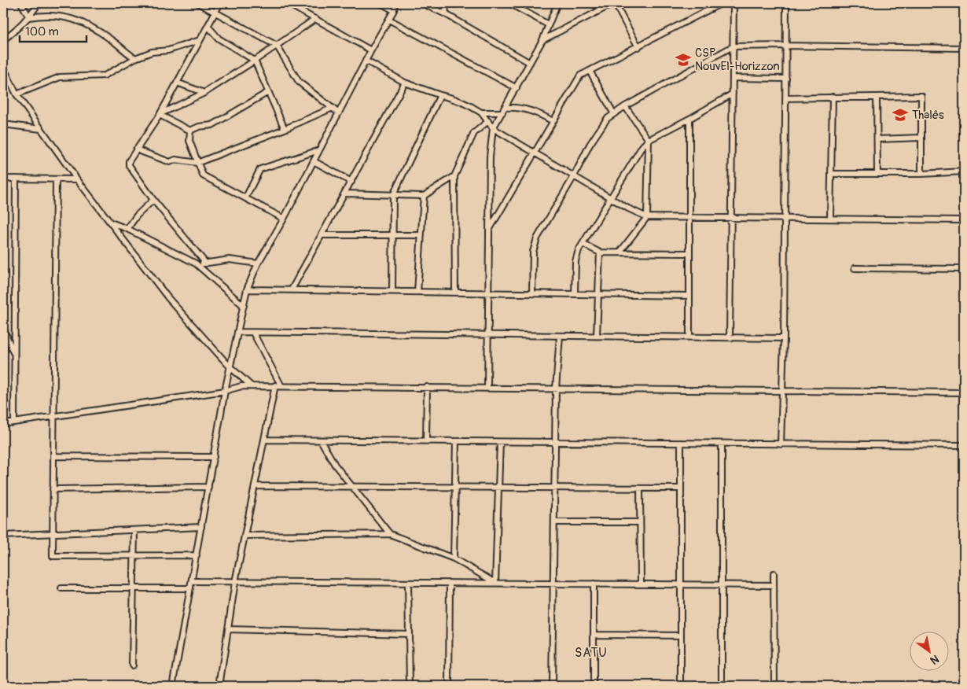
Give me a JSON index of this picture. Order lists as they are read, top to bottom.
{
  "districts": ["SATU"],
  "places": {
    "school or university": ["CSP NouvEl-Horizzon", "Thalês"]
  },
  "scale_bar": "100 m",
  "north": "bottom right"
}
